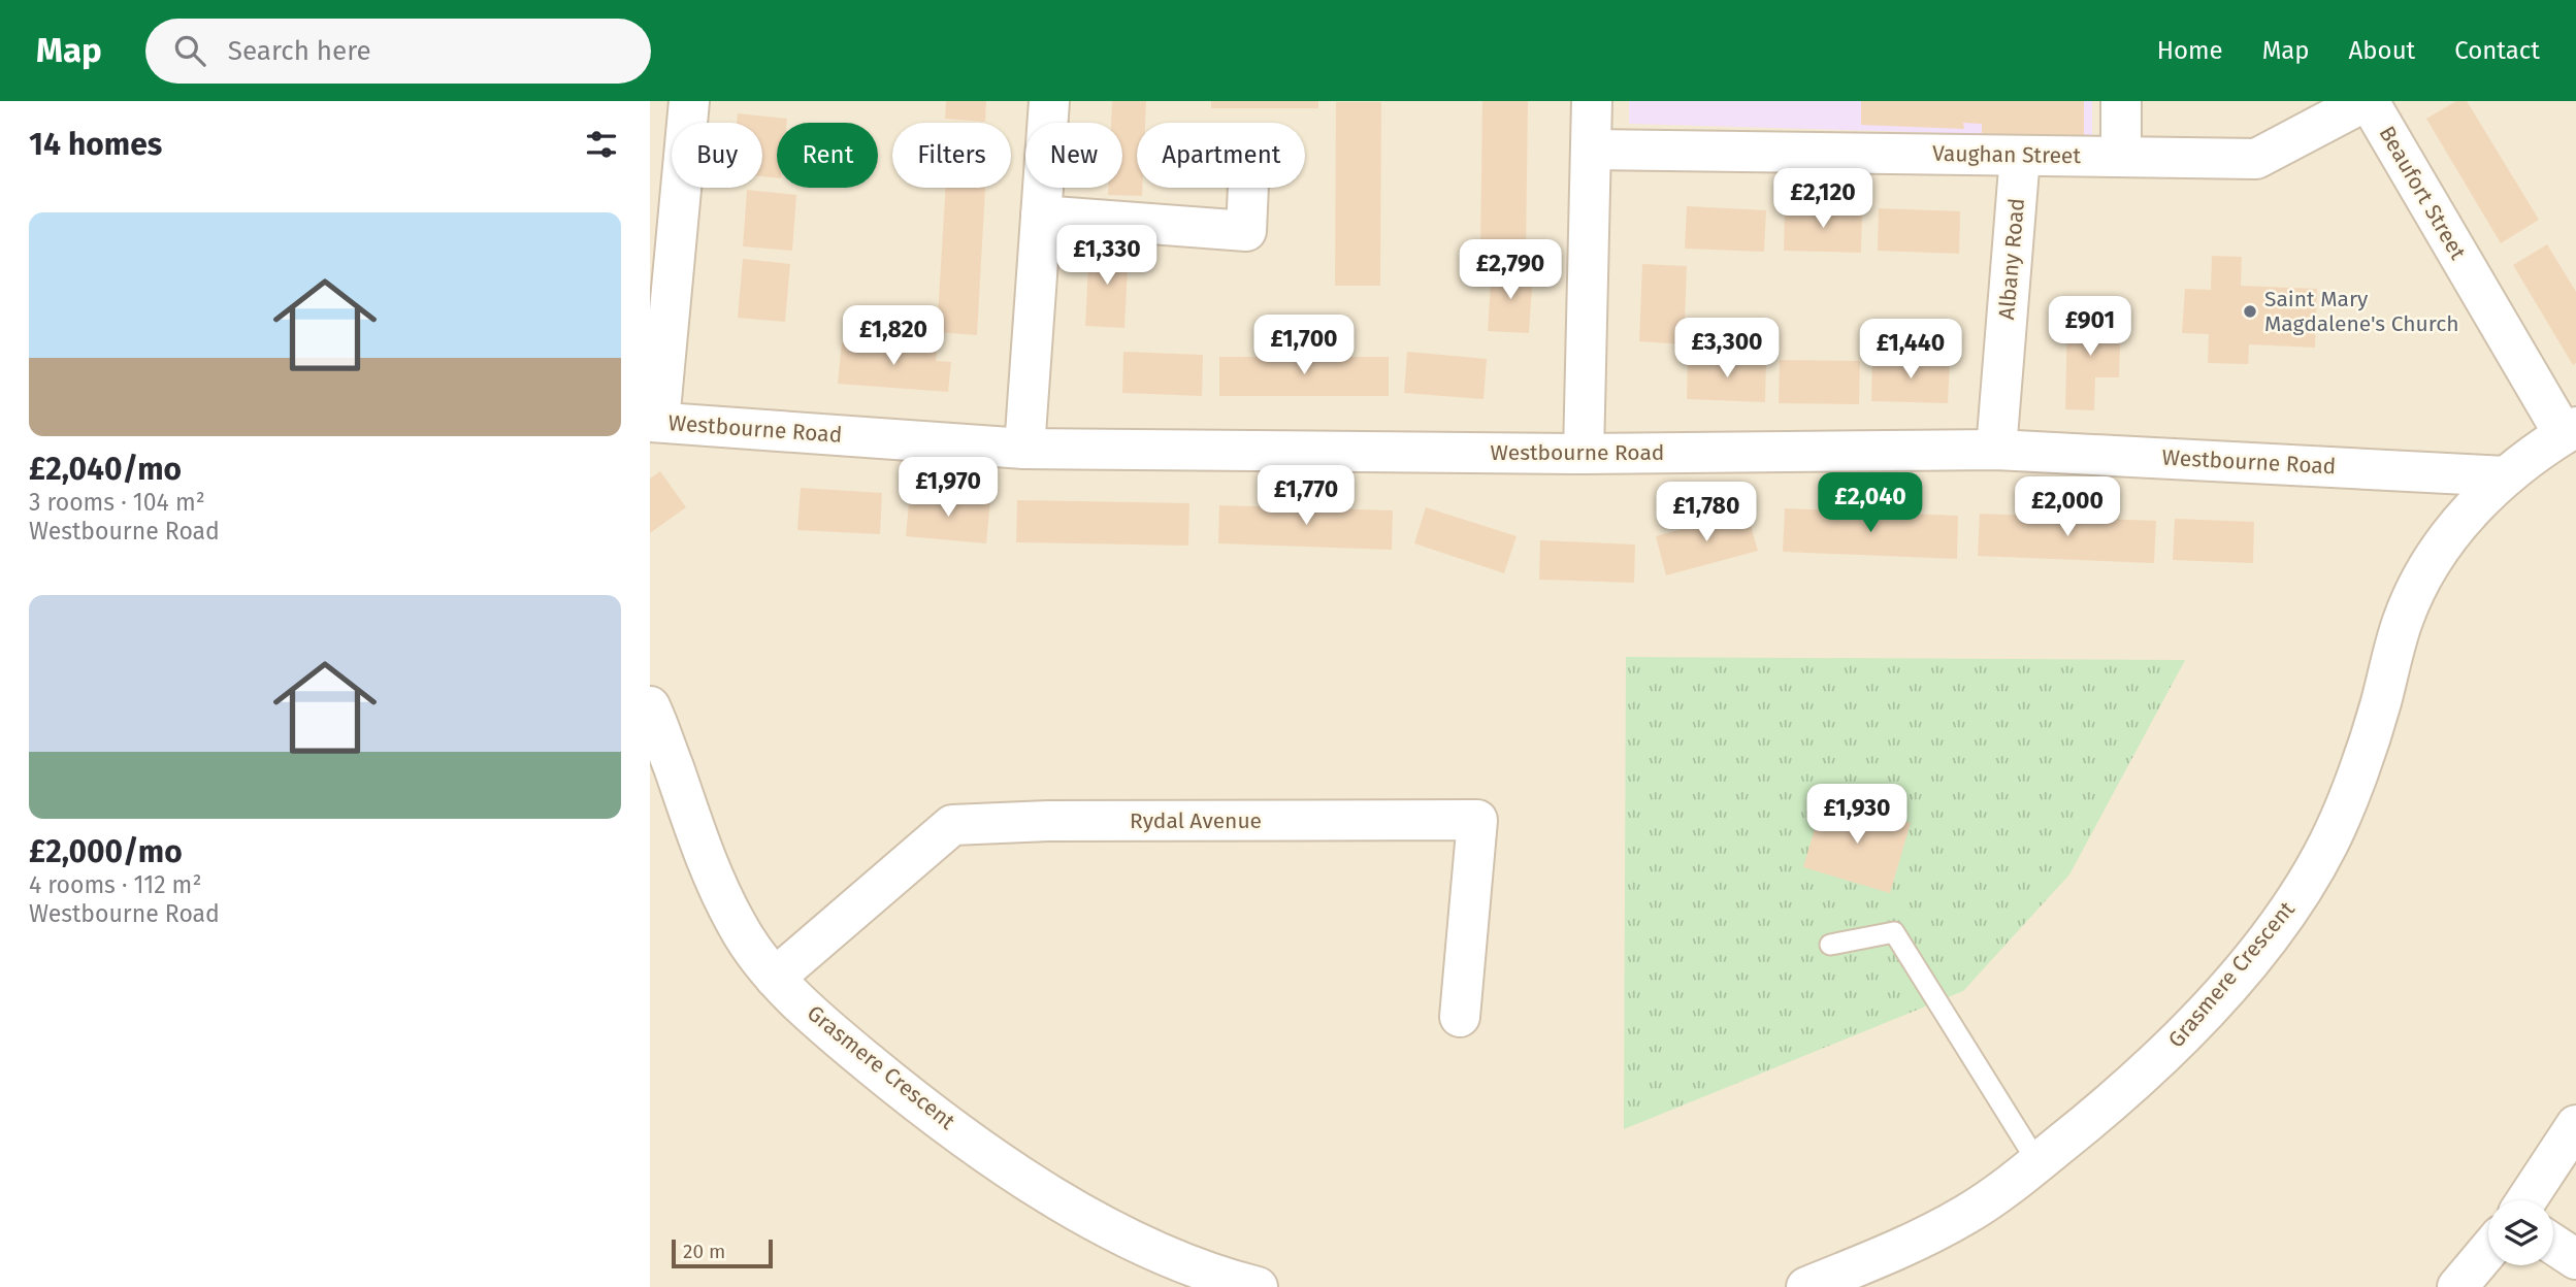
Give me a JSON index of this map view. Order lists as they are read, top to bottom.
{
  "streets": {
    "street": [
      "Vaughan Street",
      "Beaufort Street",
      "Albany Road",
      "Westbourne Road",
      "Rydal Avenue",
      "Grasmere Crescent"
    ]
  },
  "crossings": [
    ["Vaughan Street", "Beaufort Street"],
    ["Vaughan Street", "Albany Road"],
    ["Beaufort Street", "Grasmere Crescent"],
    ["Albany Road", "Westbourne Road"],
    ["Westbourne Road", "Grasmere Crescent"],
    ["Rydal Avenue", "Grasmere Crescent"]
  ],
  "places": ["Saint Mary Magdalene's Church"],
  "scale_bar": "20 m",
  "page": {
    "header": "Map",
    "search": "Search here",
    "nav": [
      "Home",
      "Map",
      "About",
      "Contact"
    ],
    "heading": "14 homes",
    "chip": [
      "Buy",
      "Rent",
      "Filters",
      "New",
      "Apartment"
    ],
    "price": [
      "£2,120",
      "£1,330",
      "£2,790",
      "£901",
      "£1,820",
      "£1,700",
      "£3,300",
      "£1,440",
      "£1,970",
      "£1,770",
      "£2,040",
      "£2,000",
      "£1,780",
      "£1,930"
    ],
    "list": [
      {
        "name": "£2,040/mo",
        "note": "3 rooms · 104 m² · Westbourne Road"
      },
      {
        "name": "£2,000/mo",
        "note": "4 rooms · 112 m² · Westbourne Road"
      }
    ],
    "scale": "20 m"
  }
}
